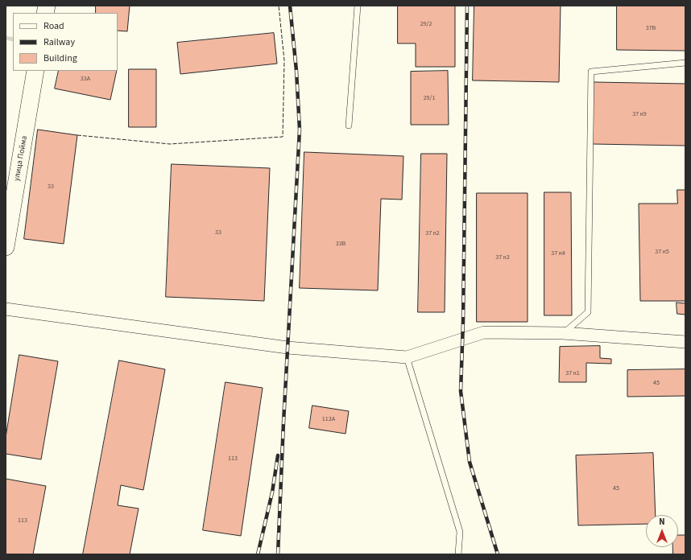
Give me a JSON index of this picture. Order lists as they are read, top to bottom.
{
  "streets": {
    "main road": ["улица Пойма"]
  },
  "house_numbers": [
    "29/2",
    "37В",
    "33А",
    "29/1",
    "37 к9",
    "33",
    "33",
    "37 к2",
    "33В",
    "37 к5",
    "37 к4",
    "37 к3",
    "37 к1",
    "45",
    "113А",
    "113",
    "45",
    "113"
  ],
  "legend": ["Road", "Railway", "Building"],
  "north": "top"
}
